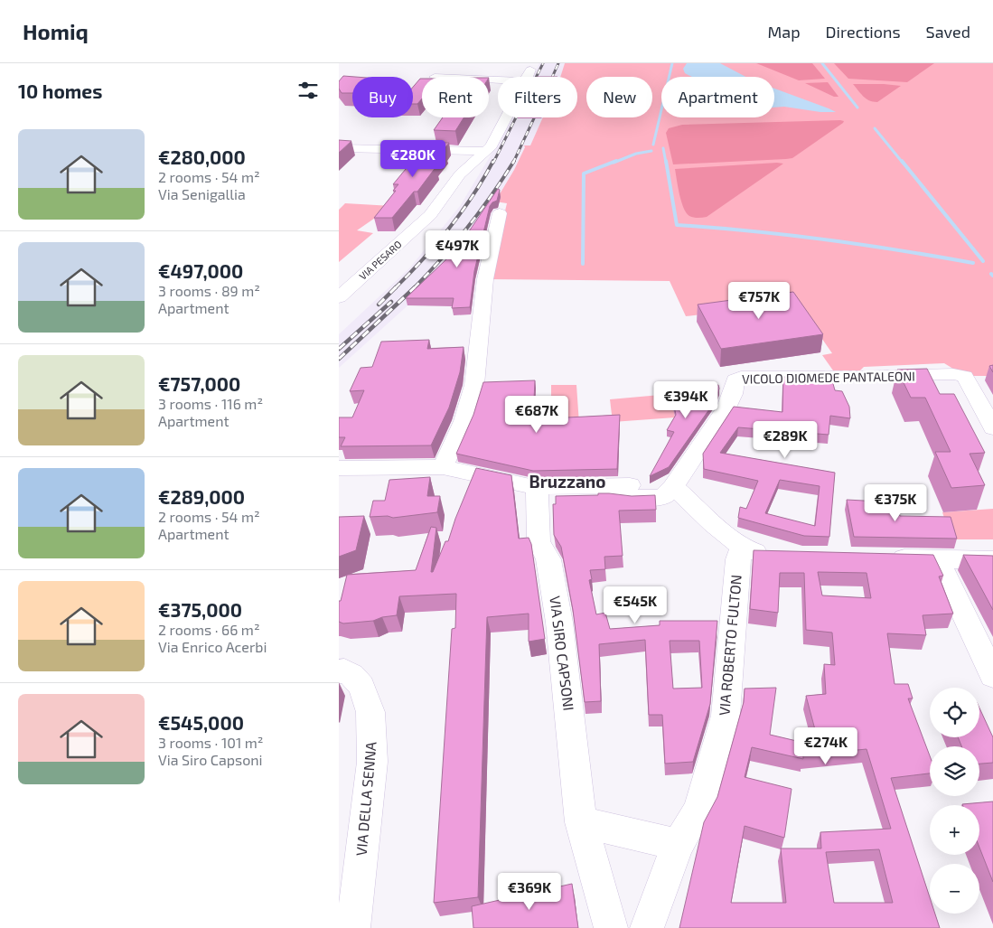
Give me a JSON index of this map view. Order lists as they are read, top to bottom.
{
  "streets": {
    "street": [
      "VIA PESARO",
      "VICOLO DIOMEDE PANTALEONI",
      "VIA ROBERTO FULTON",
      "VIA SIRO CAPSONI",
      "VIA DELLA SENNA"
    ]
  },
  "districts": ["Bruzzano"],
  "page": {
    "header": "Homiq",
    "nav": ["Map", "Directions", "Saved"],
    "heading": "10 homes",
    "chip": [
      "Buy",
      "Rent",
      "Filters",
      "New",
      "Apartment"
    ],
    "list": [
      {
        "name": "€280,000",
        "note": "2 rooms · 54 m² · Via Senigallia"
      },
      {
        "name": "€497,000",
        "note": "3 rooms · 89 m² · Apartment"
      },
      {
        "name": "€757,000",
        "note": "3 rooms · 116 m² · Apartment"
      },
      {
        "name": "€289,000",
        "note": "2 rooms · 54 m² · Apartment"
      },
      {
        "name": "€375,000",
        "note": "2 rooms · 66 m² · Via Enrico Acerbi"
      },
      {
        "name": "€545,000",
        "note": "3 rooms · 101 m² · Via Siro Capsoni"
      }
    ],
    "price": [
      "€280K",
      "€497K",
      "€757K",
      "€394K",
      "€687K",
      "€289K",
      "€375K",
      "€545K",
      "€274K",
      "€369K"
    ],
    "map_buttons": ["+", "−"]
  }
}
